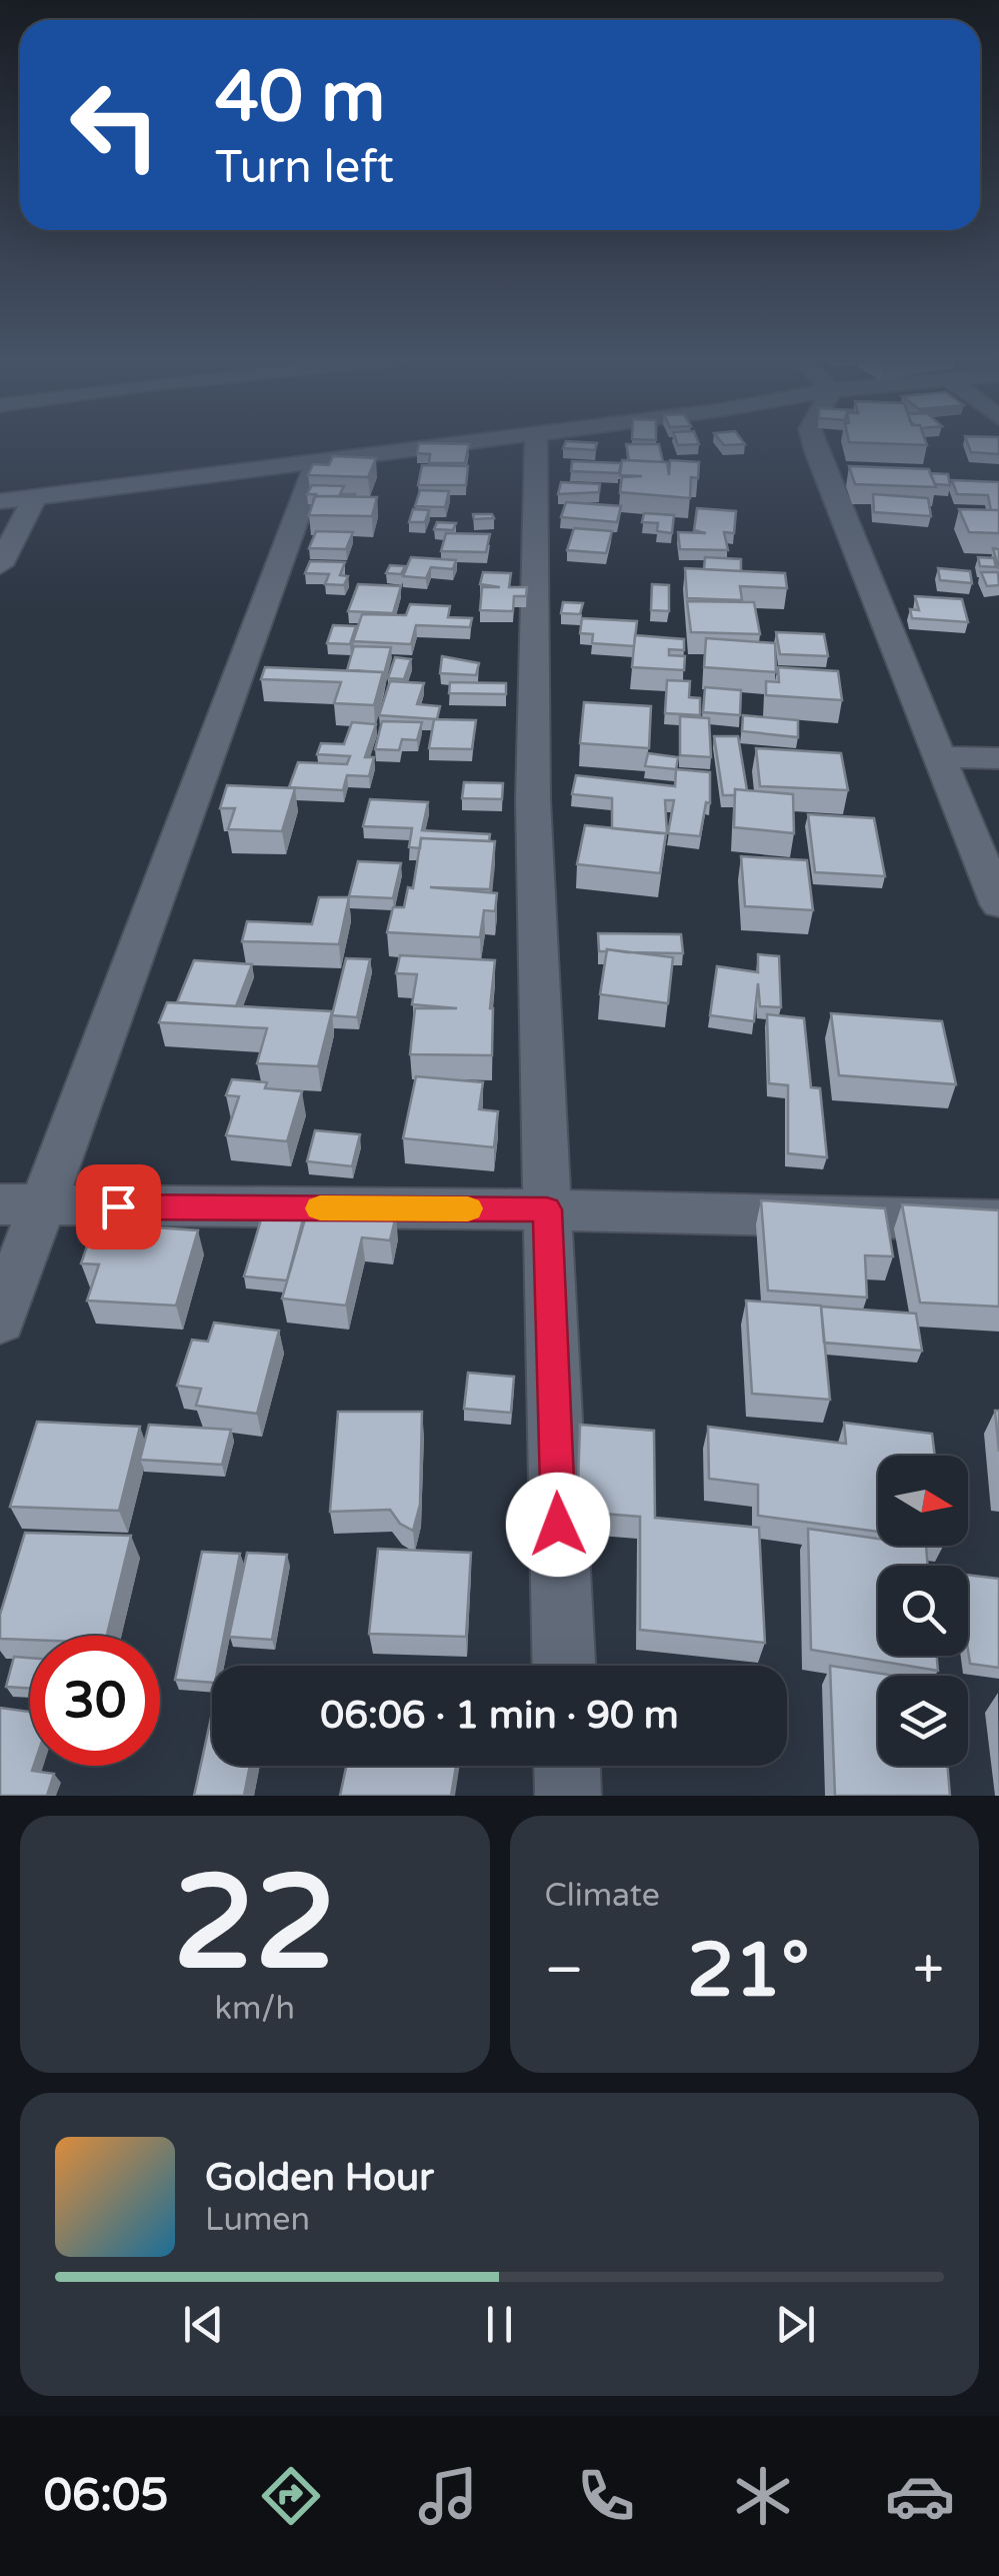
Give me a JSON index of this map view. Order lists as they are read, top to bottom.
{
  "north": "right",
  "page": {
    "turn": ["40 m", "Turn left"],
    "limit": "30",
    "trip": "06:06 · 1 min · 90 m",
    "tile": [
      ["22", "km/h"],
      "Climate"
    ],
    "heat": ["−", "21°", "+"],
    "song": ["Golden Hour", "Lumen"],
    "tabs": "06:05"
  }
}
